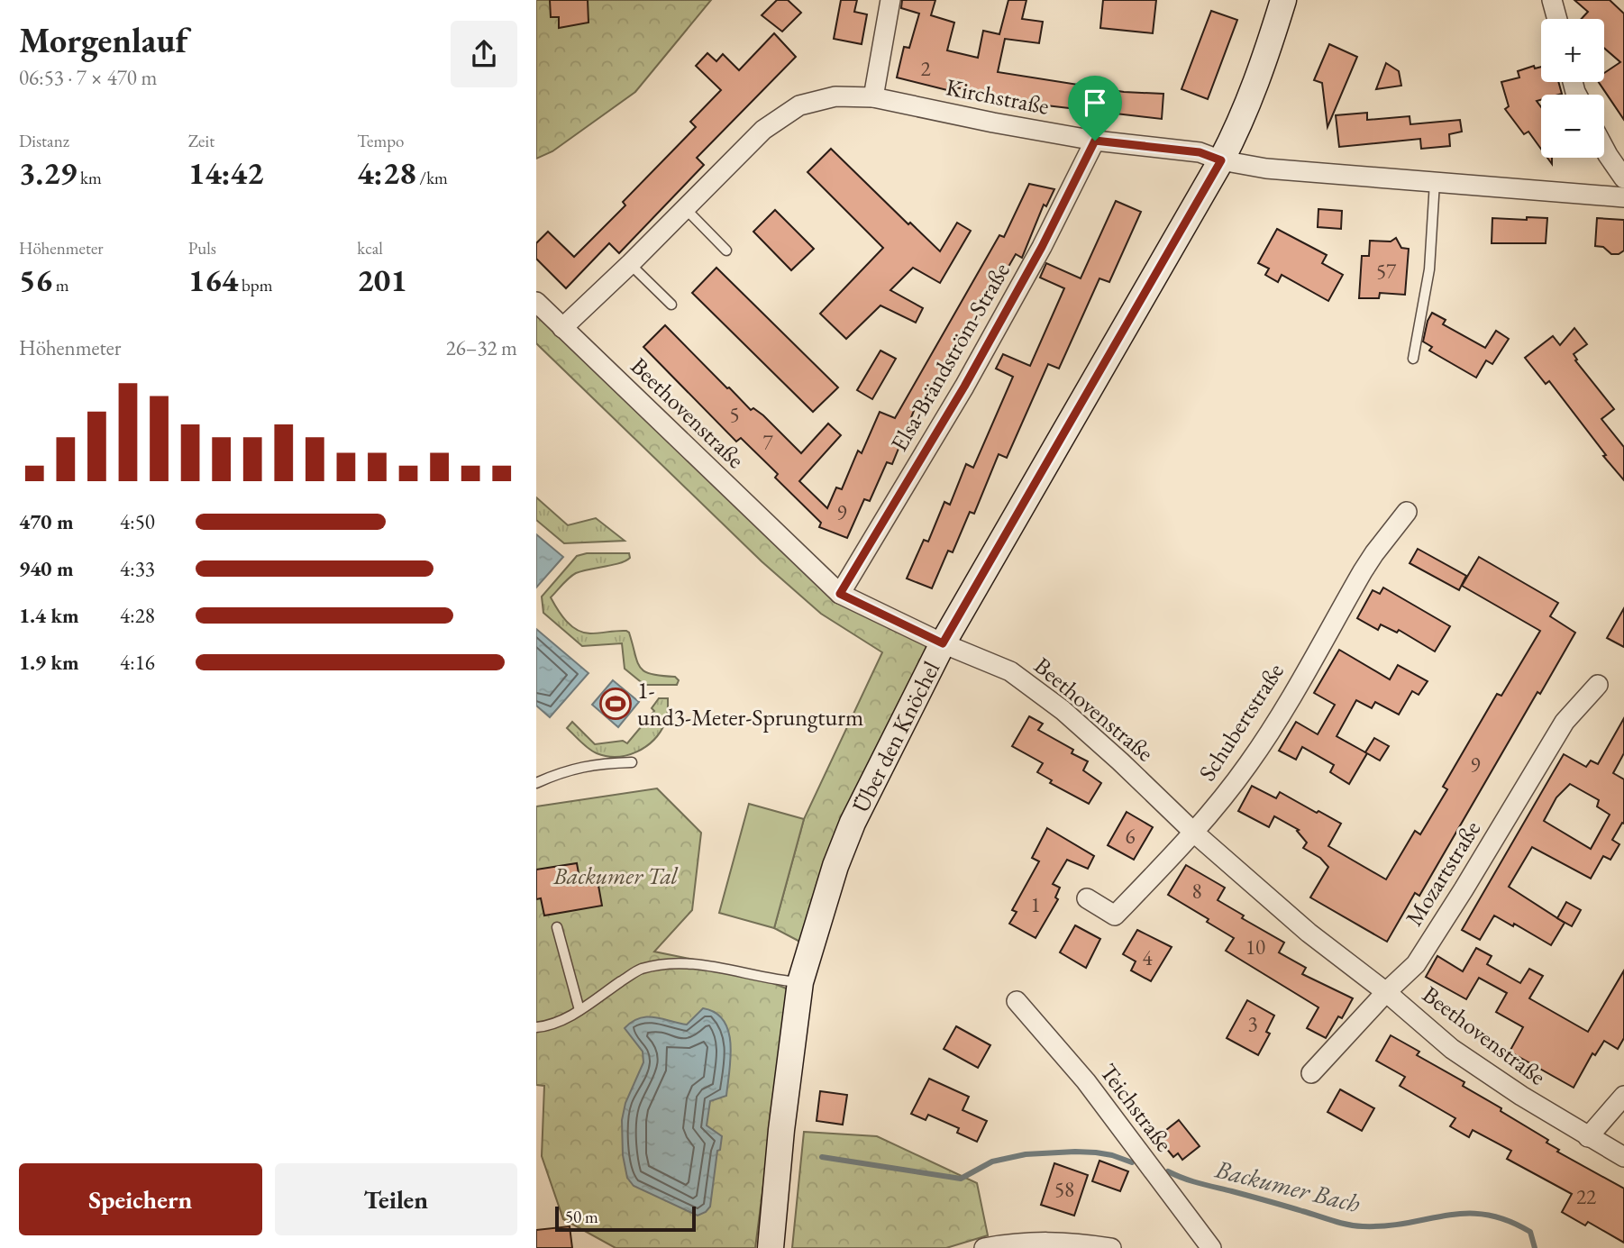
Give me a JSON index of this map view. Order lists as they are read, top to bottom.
{
  "streets": {
    "main road": ["Über den Knöchel"],
    "street": [
      "Kirchstraße",
      "Elsa-Brändström-Straße",
      "Beethovenstraße",
      "Schubertstraße",
      "Mozartstraße",
      "Teichstraße"
    ]
  },
  "crossings": [
    ["Kirchstraße", "Elsa-Brändström-Straße"],
    ["Kirchstraße", "Beethovenstraße"],
    ["Kirchstraße", "Über den Knöchel"],
    ["Elsa-Brändström-Straße", "Beethovenstraße"],
    ["Beethovenstraße", "Schubertstraße"],
    ["Beethovenstraße", "Über den Knöchel"],
    ["Beethovenstraße", "Mozartstraße"]
  ],
  "water": ["Backumer Bach"],
  "parks": ["Backumer Tal"],
  "places": {
    "sports": ["1- und3-Meter-Sprungturm"]
  },
  "house_numbers": [
    "2",
    "57",
    "5",
    "7",
    "9",
    "9",
    "6",
    "8",
    "1",
    "10",
    "4",
    "3",
    "58",
    "22"
  ],
  "scale_bar": "50 m",
  "page": {
    "heading": ["Morgenlauf", "06:53 · 7 × 470 m"],
    "map_buttons": ["+", "−"],
    "stats": [
      ["Distanz", "3.29 km"],
      ["Zeit", "14:42"],
      ["Tempo", "4:28 /km"],
      ["Höhenmeter", "56 m"],
      ["Puls", "164 bpm"],
      ["kcal", "201"]
    ],
    "chart": ["Höhenmeter", "26–32 m"],
    "list": [
      {
        "name": "470 m",
        "note": "4:50"
      },
      {
        "name": "940 m",
        "note": "4:33"
      },
      {
        "name": "1.4 km",
        "note": "4:28"
      },
      {
        "name": "1.9 km",
        "note": "4:16"
      }
    ],
    "buttons": ["Speichern", "Teilen"],
    "scale": "50 m"
  }
}
